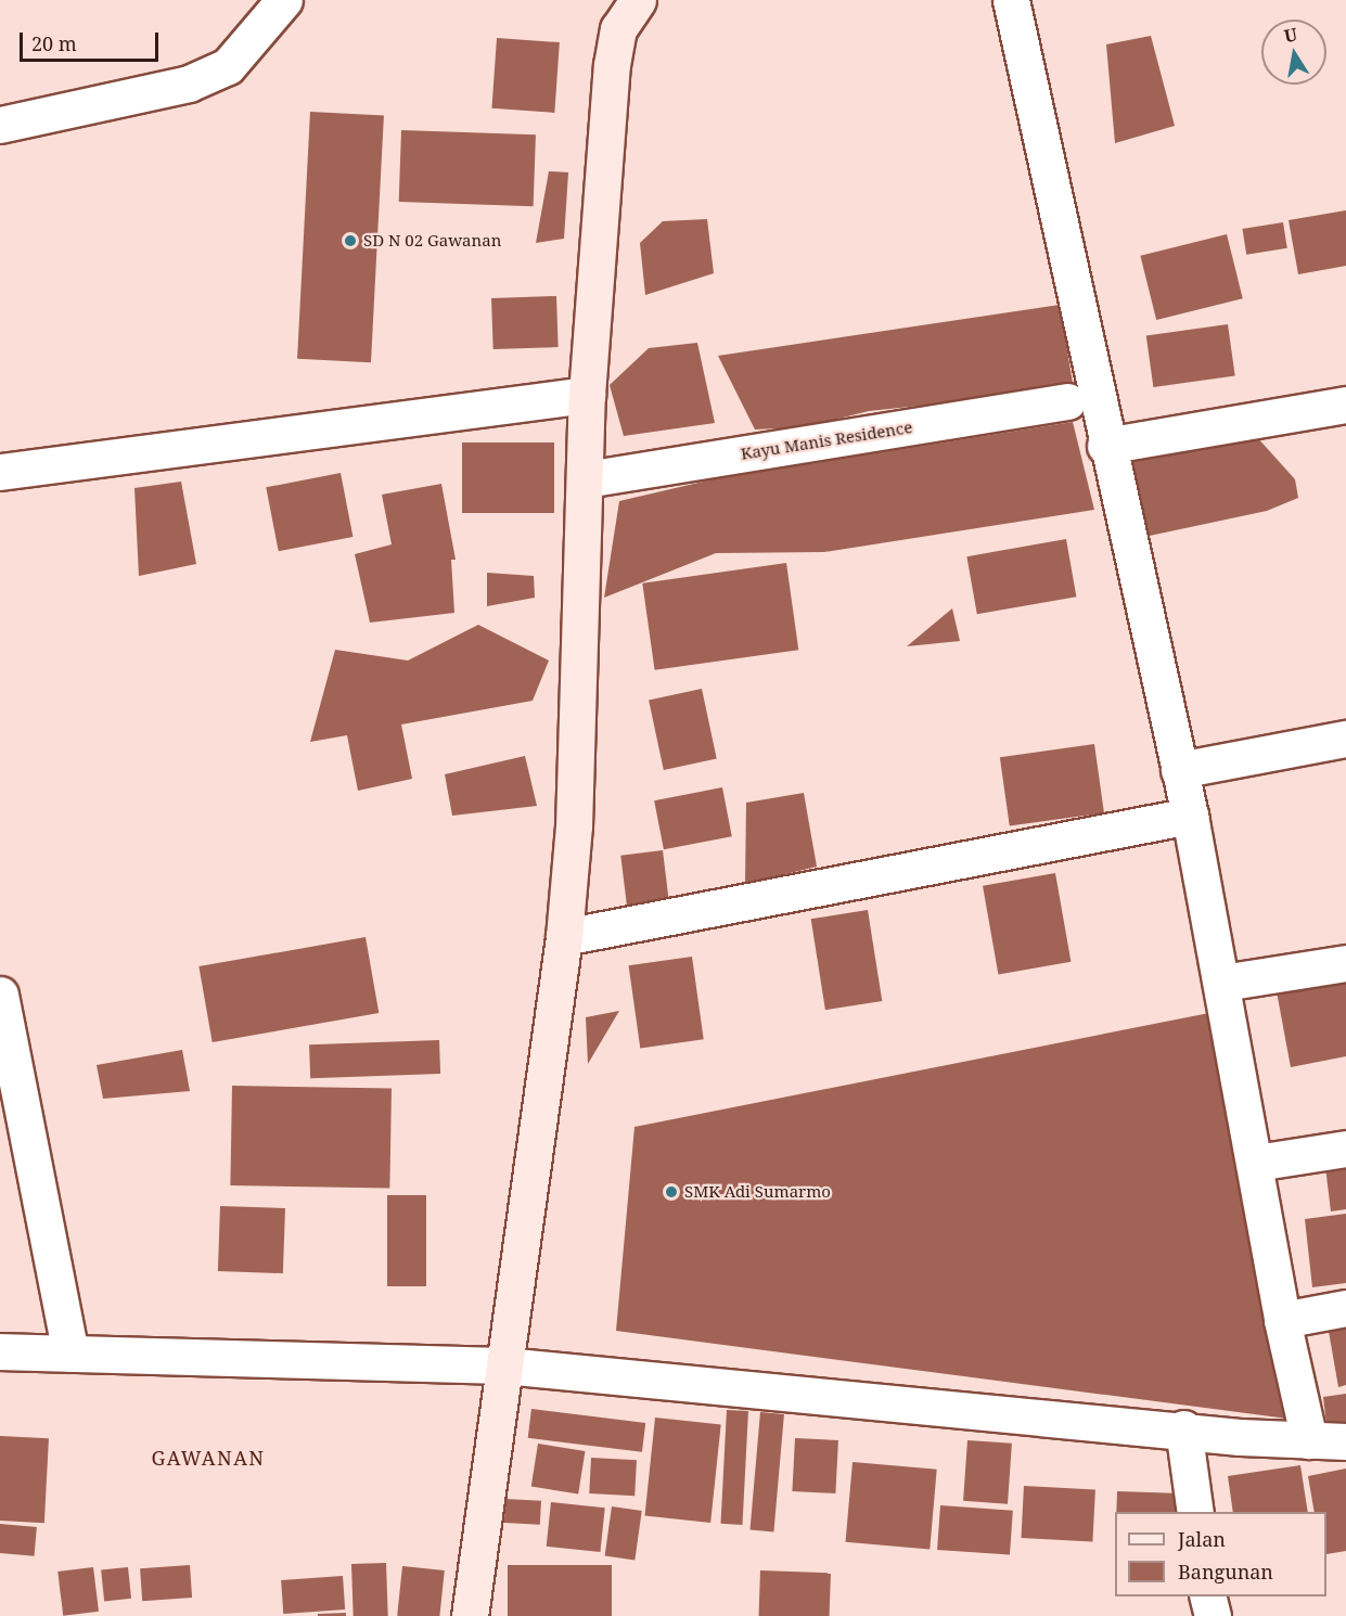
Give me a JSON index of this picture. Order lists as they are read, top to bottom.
{
  "streets": {
    "street": ["Kayu Manis Residence"]
  },
  "districts": ["GAWANAN"],
  "places": ["SD N 02 Gawanan", "SMK Adi Sumarmo"],
  "legend": ["Jalan", "Bangunan"],
  "scale_bar": "20 m",
  "north": "top"
}
